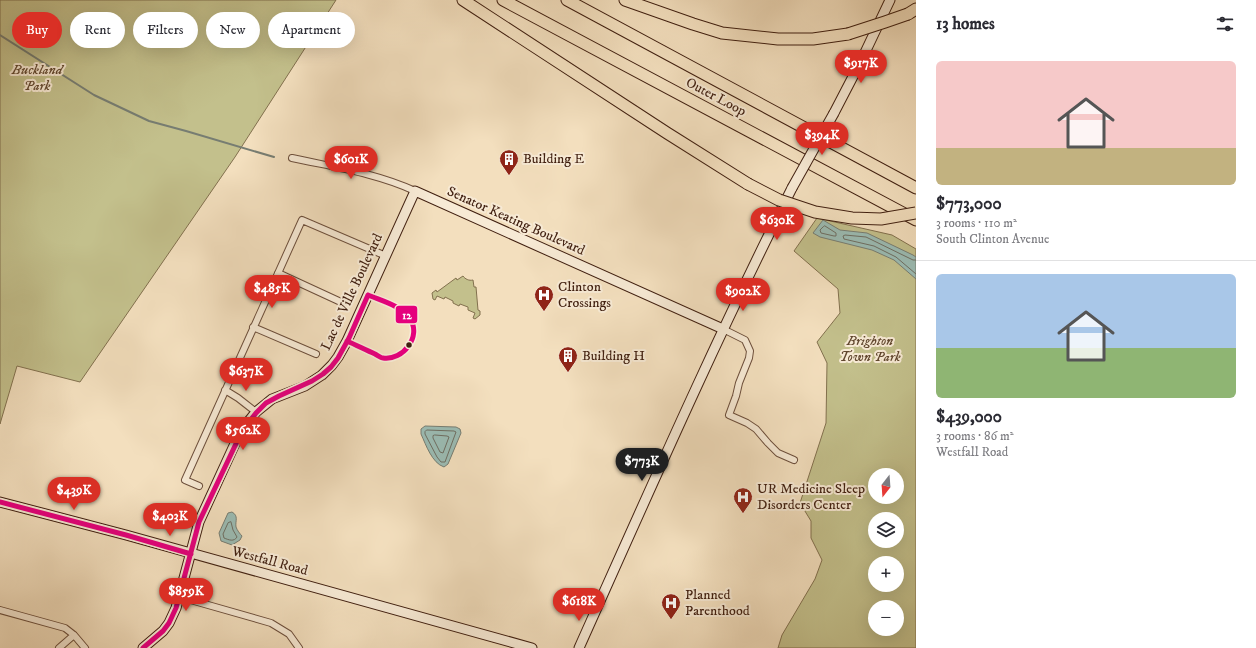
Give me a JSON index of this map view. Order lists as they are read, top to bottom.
{
  "streets": {
    "highway": ["Outer Loop"],
    "street": ["Senator Keating Boulevard", "Lac de Ville Boulevard", "Westfall Road"]
  },
  "crossings": [
    ["Senator Keating Boulevard", "Lac de Ville Boulevard"],
    ["Lac de Ville Boulevard", "Westfall Road"]
  ],
  "parks": ["Buckland Park", "Brighton Town Park"],
  "places": {
    "building": ["Building E", "Building H"],
    "hospital": ["Clinton Crossings", "UR Medicine Sleep Disorders Center", "Planned Parenthood"]
  },
  "lines": ["transit line 12"],
  "north": "bottom",
  "page": {
    "heading": "13 homes",
    "chip": [
      "Buy",
      "Rent",
      "Filters",
      "New",
      "Apartment"
    ],
    "list": [
      {
        "name": "$773,000",
        "note": "3 rooms · 110 m² · South Clinton Avenue"
      },
      {
        "name": "$439,000",
        "note": "3 rooms · 86 m² · Westfall Road"
      }
    ],
    "price": [
      "$917K",
      "$394K",
      "$601K",
      "$630K",
      "$485K",
      "$902K",
      "$637K",
      "$562K",
      "$773K",
      "$439K",
      "$403K",
      "$859K",
      "$618K"
    ],
    "map_buttons": ["+", "−"]
  }
}
